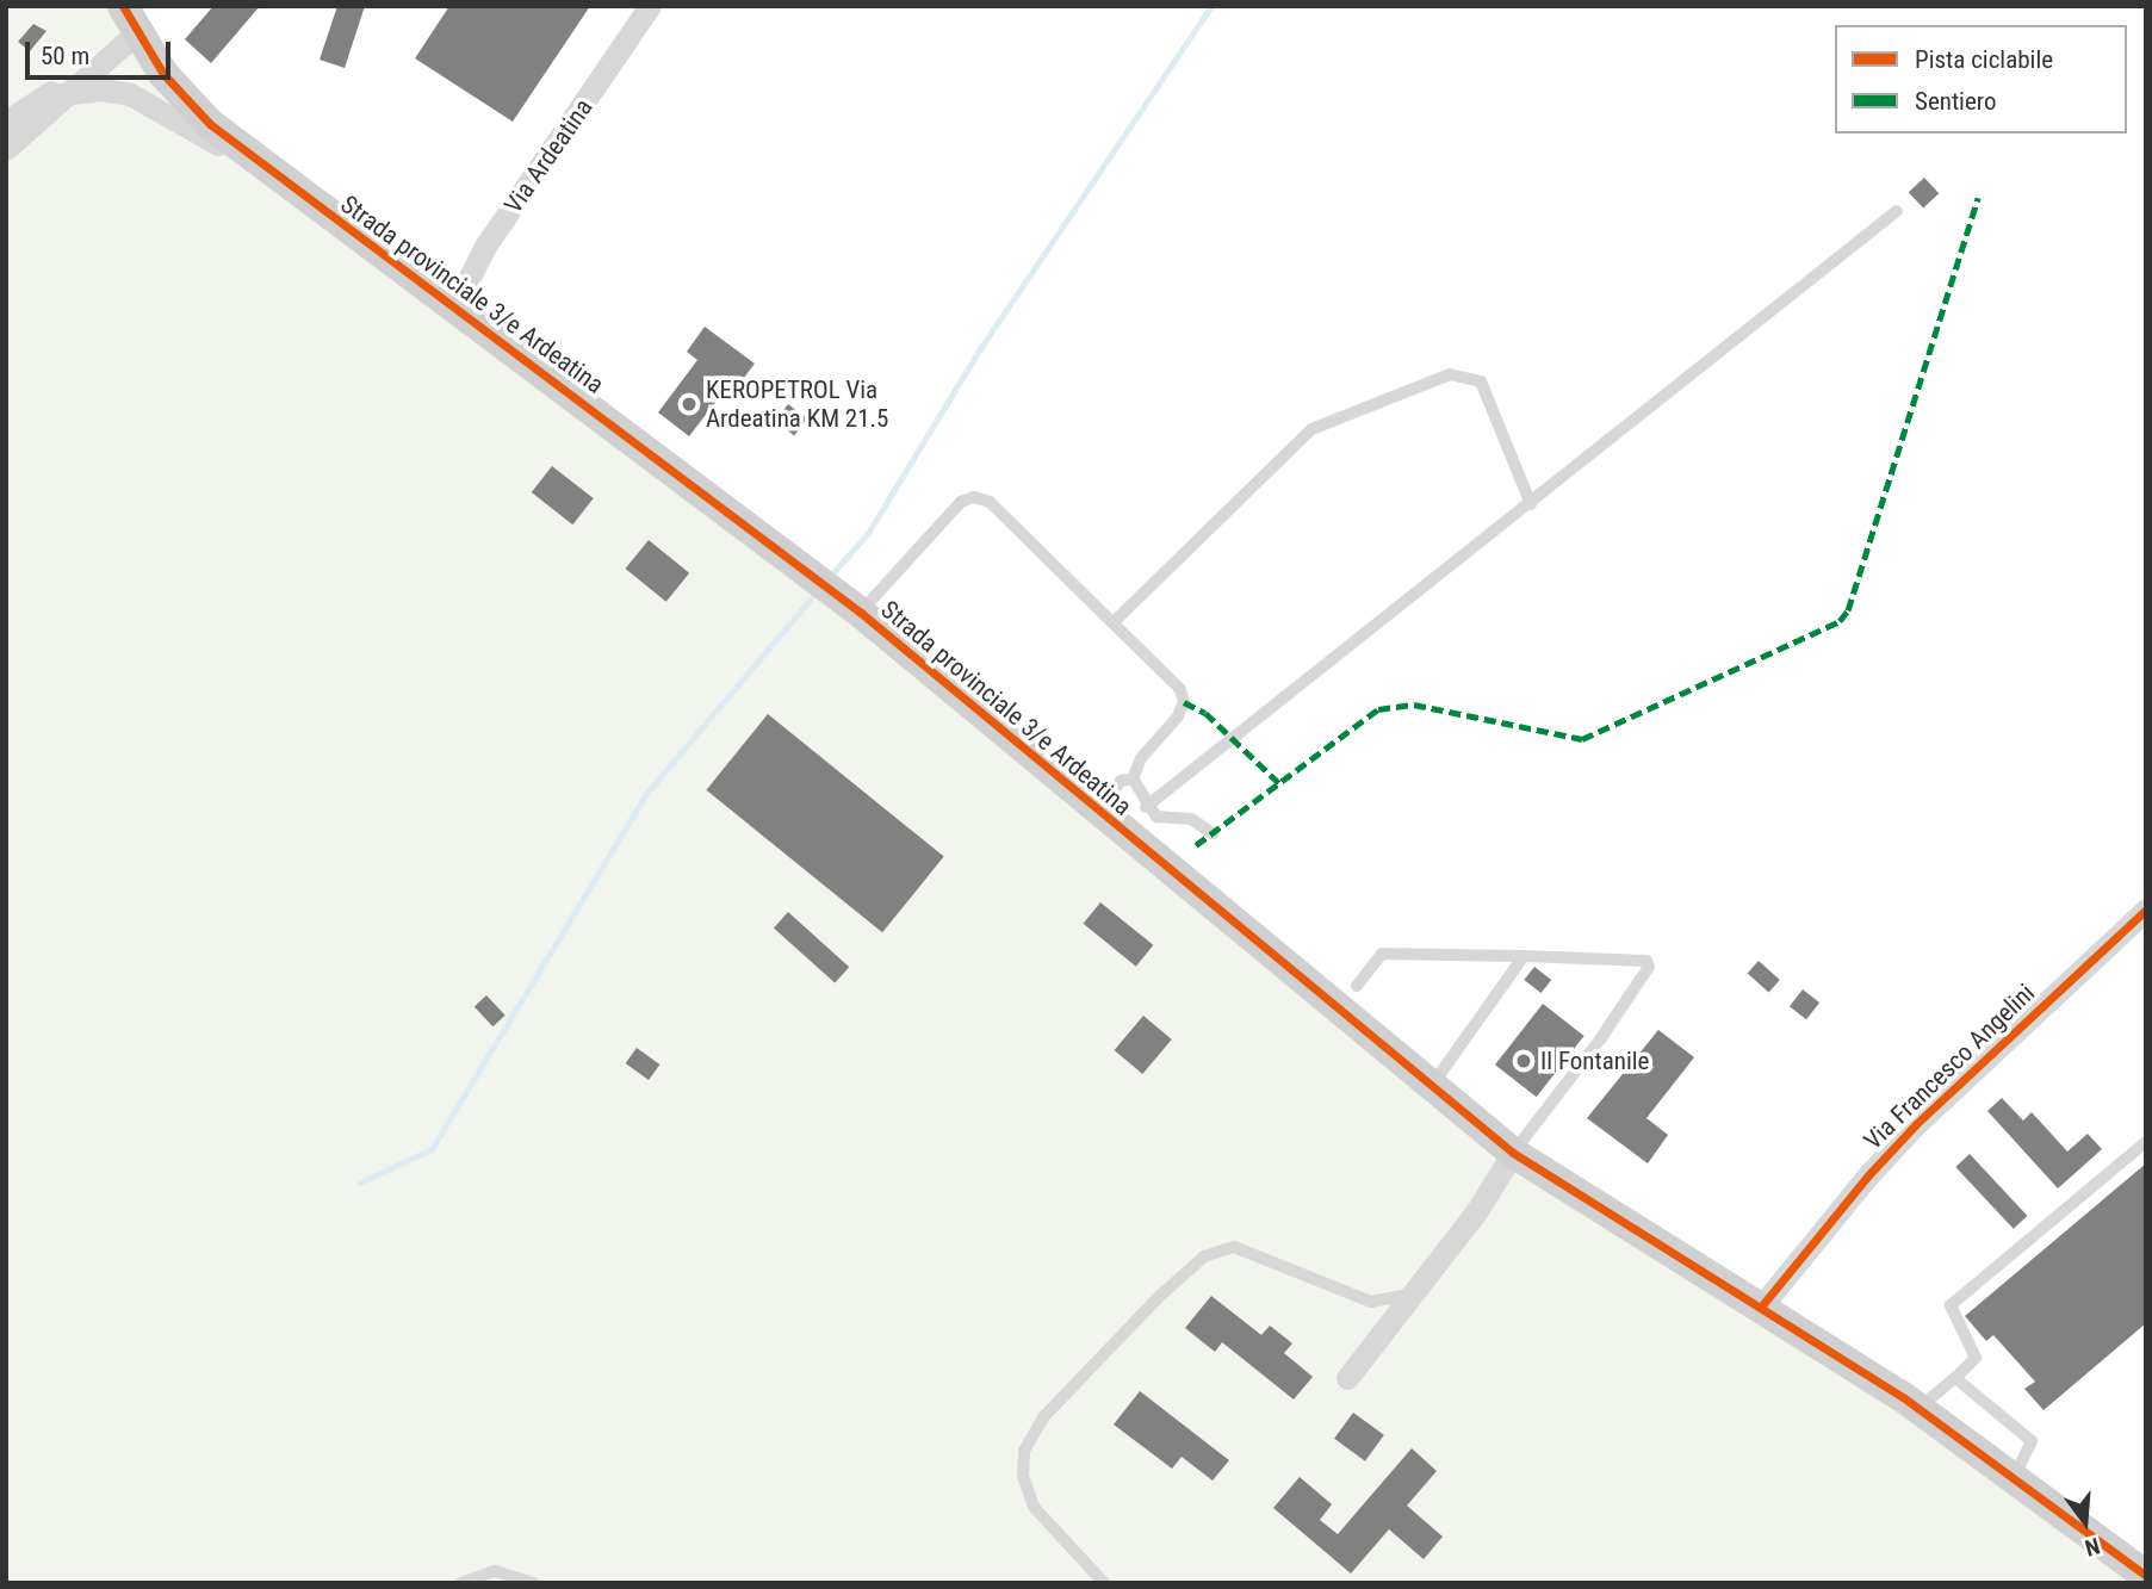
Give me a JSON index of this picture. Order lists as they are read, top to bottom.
{
  "streets": {
    "main road": ["Strada provinciale 3/e Ardeatina"],
    "street": ["Via Ardeatina", "Via Francesco Angelini"]
  },
  "crossings": [
    ["Via Ardeatina", "Strada provinciale 3/e Ardeatina"],
    ["Strada provinciale 3/e Ardeatina", "Via Francesco Angelini"]
  ],
  "places": ["KEROPETROL Via Ardeatina KM 21.5", "Il Fontanile"],
  "legend": ["Pista ciclabile", "Sentiero"],
  "scale_bar": "50 m",
  "north": "bottom"
}
